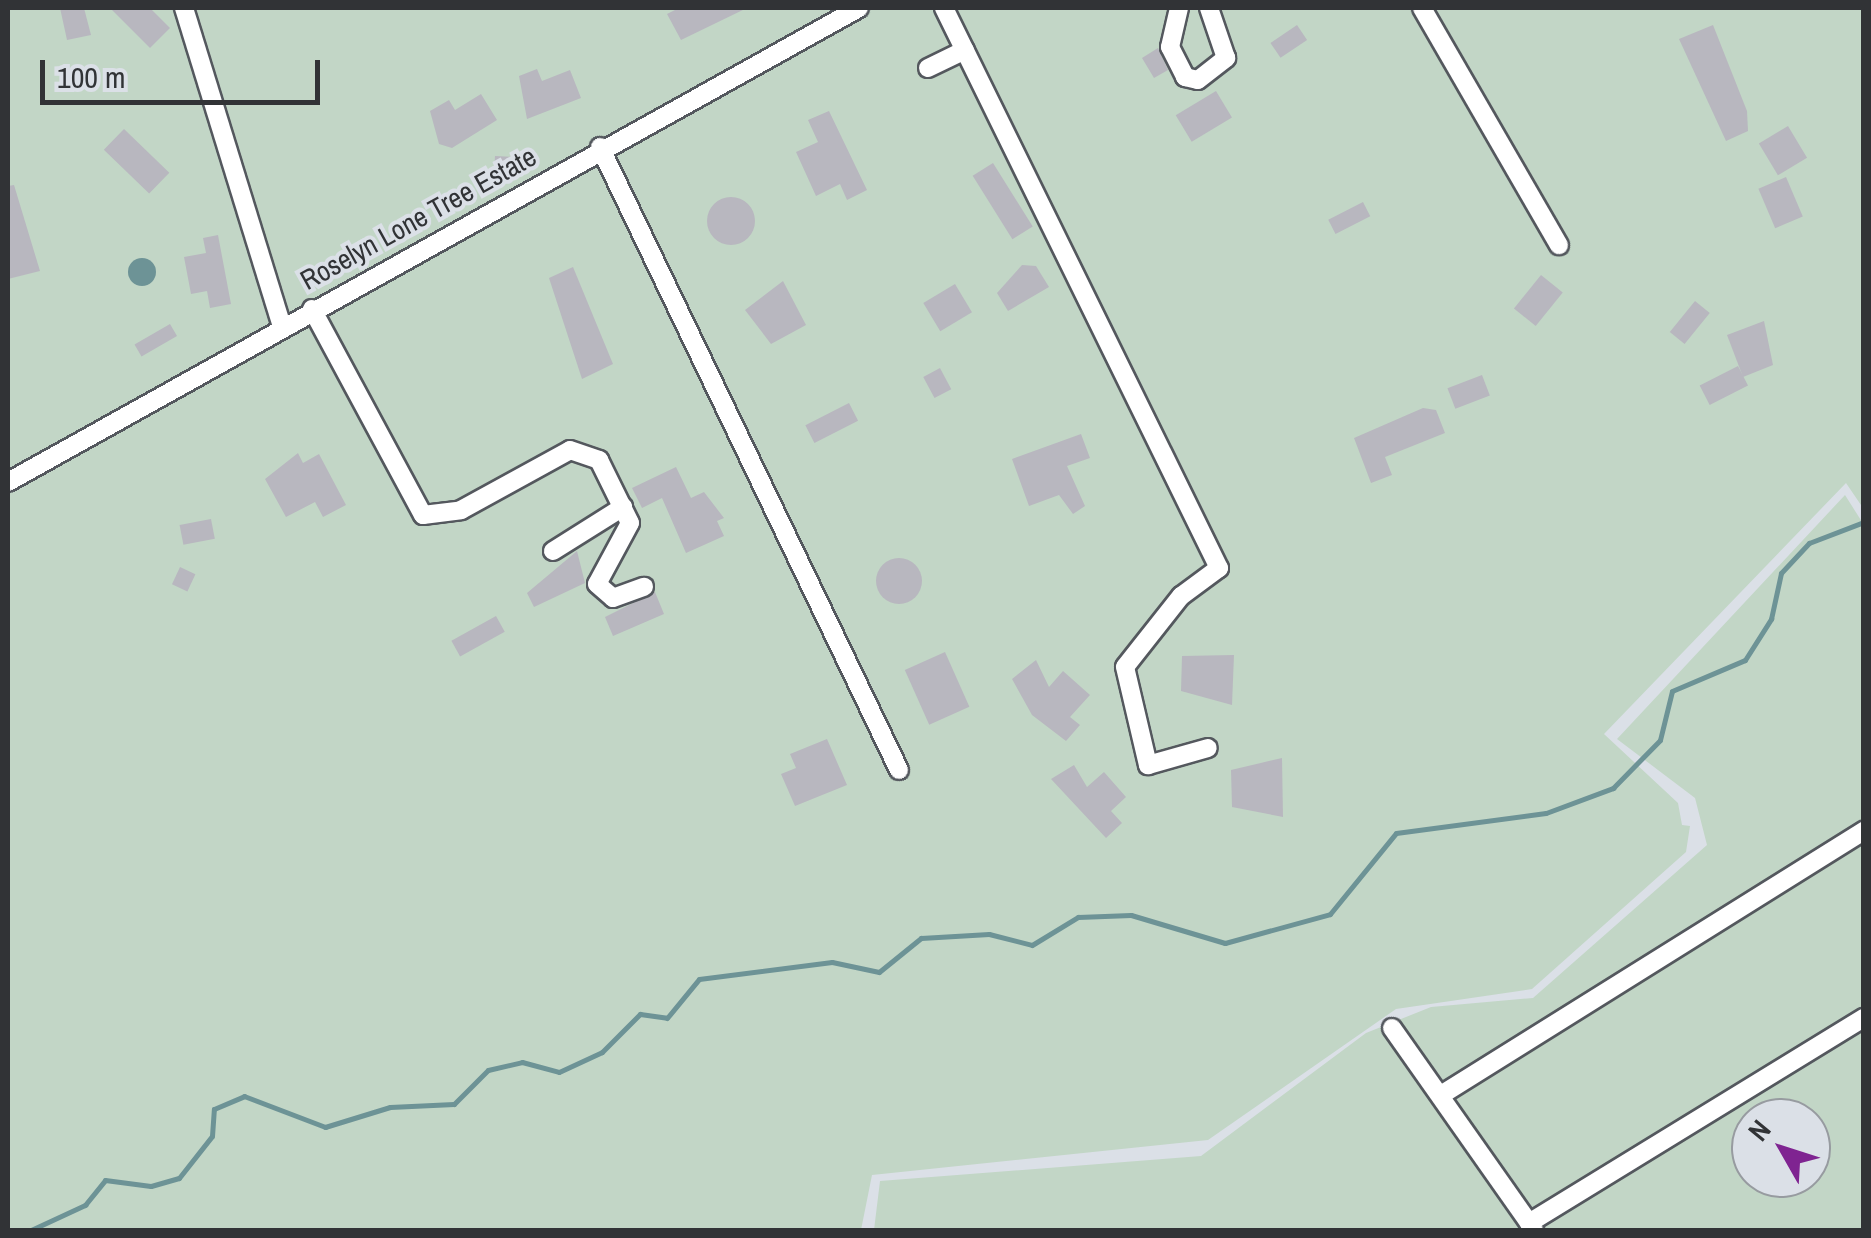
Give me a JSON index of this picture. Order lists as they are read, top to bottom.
{
  "streets": {
    "street": ["Roselyn Lone Tree Estate"]
  },
  "scale_bar": "100 m",
  "north": "top left"
}
